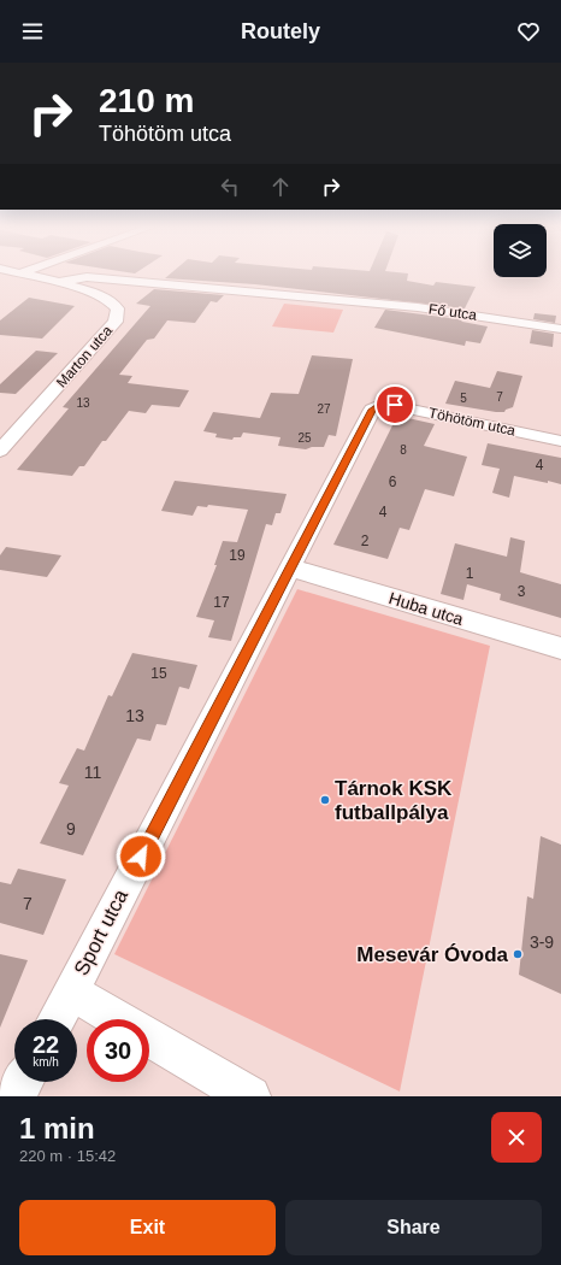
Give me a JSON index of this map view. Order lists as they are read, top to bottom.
{
  "streets": {
    "street": [
      "Fő utca",
      "Marton utca",
      "Töhötöm utca",
      "Huba utca",
      "Sport utca"
    ]
  },
  "crossings": [
    ["Fő utca", "Marton utca"],
    ["Töhötöm utca", "Sport utca"],
    ["Huba utca", "Sport utca"]
  ],
  "places": ["Tárnok KSK futballpálya", "Mesevár Óvoda"],
  "house_numbers": [
    "7",
    "5",
    "13",
    "27",
    "25",
    "8",
    "4",
    "6",
    "4",
    "2",
    "19",
    "1",
    "3",
    "17",
    "15",
    "13",
    "11",
    "9",
    "7",
    "3-9"
  ],
  "page": {
    "header": "Routely",
    "turn": ["210 m", "Töhötöm utca"],
    "speed": "22 km/h",
    "limit": "30",
    "heading": ["1 min", "220 m · 15:42"],
    "buttons": ["Exit", "Share"]
  }
}
